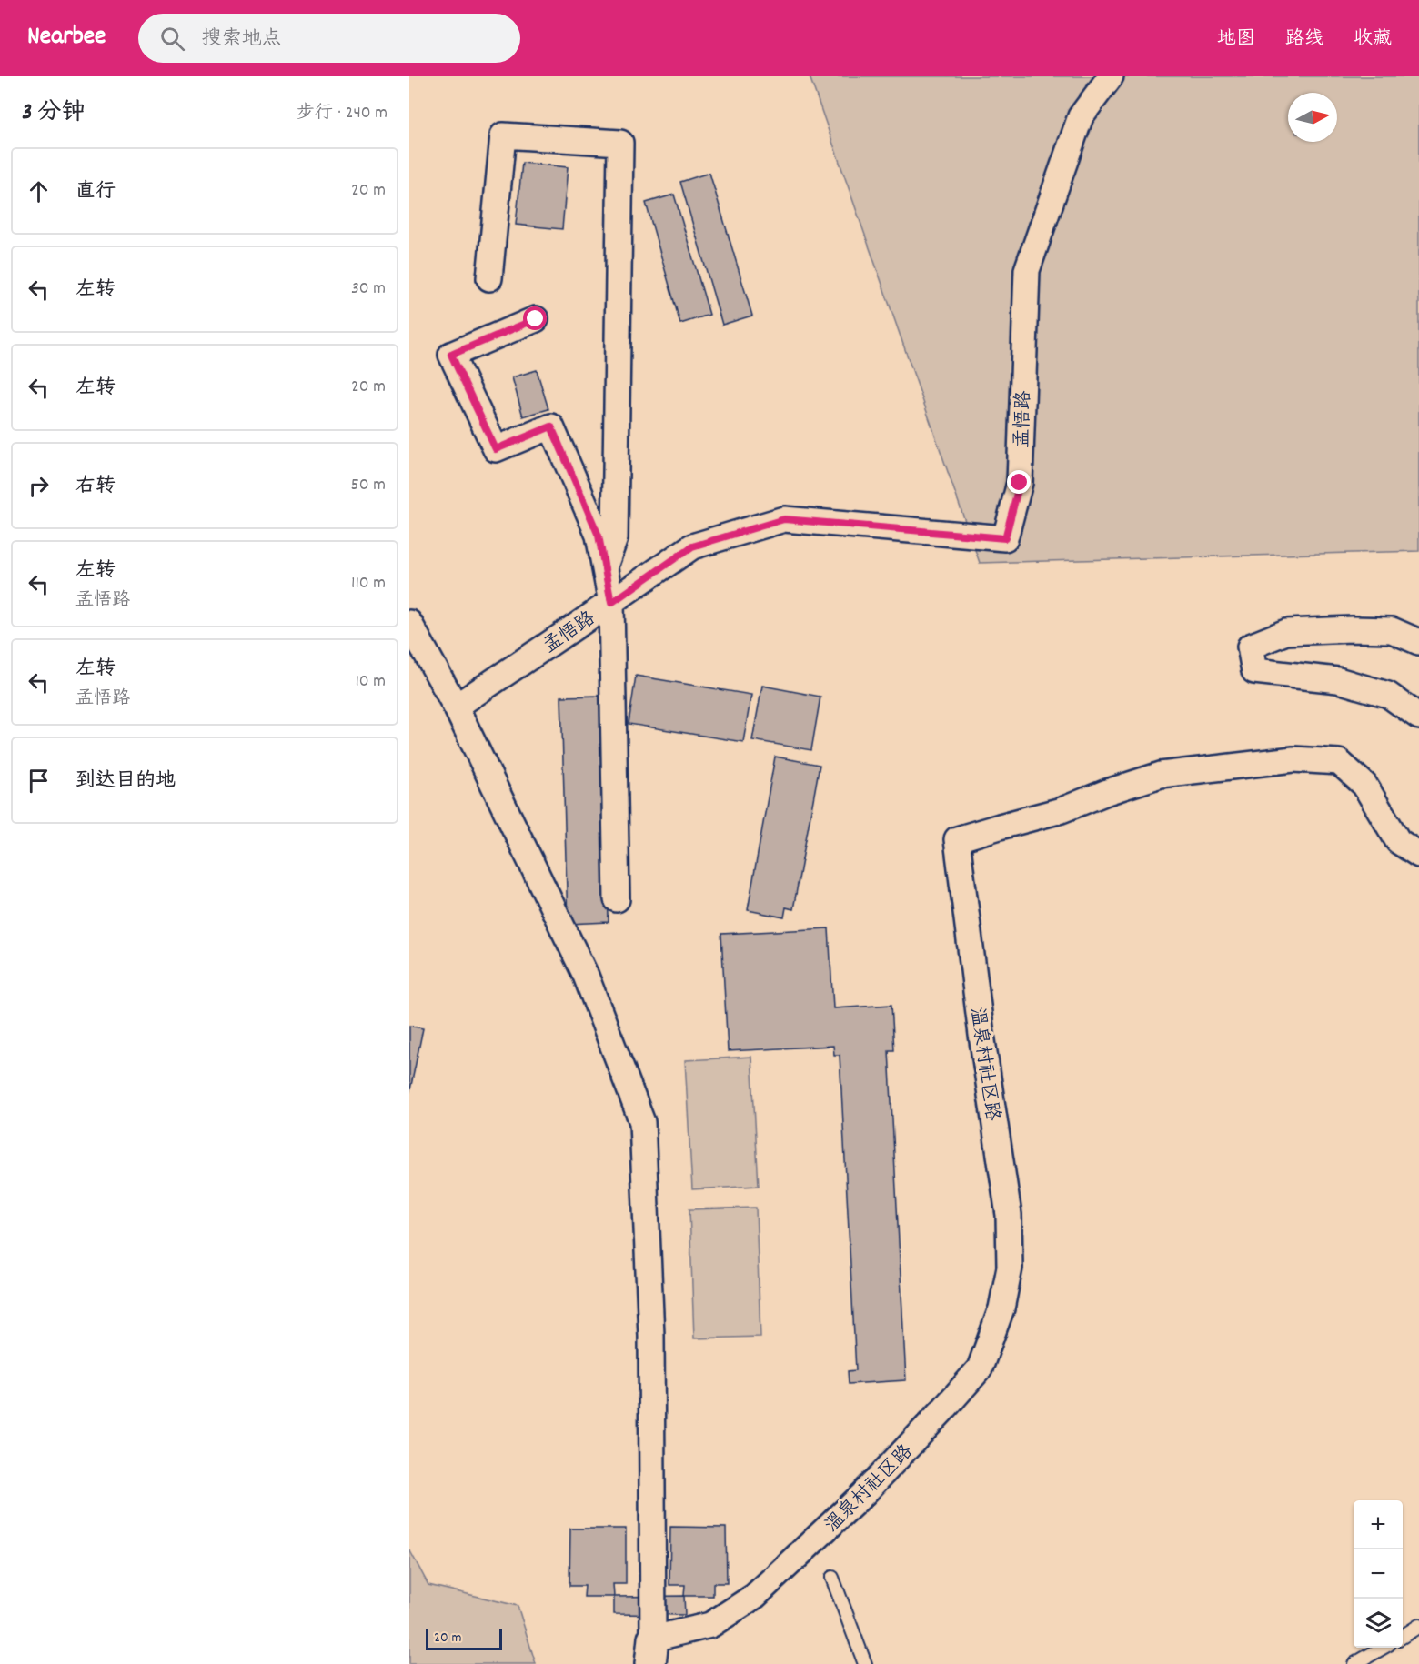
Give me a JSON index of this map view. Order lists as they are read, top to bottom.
{
  "streets": {
    "street": ["孟悟路", "温泉村社区路"]
  },
  "scale_bar": "20 m",
  "north": "right",
  "page": {
    "header": "Nearbee",
    "search": "搜索地点",
    "nav": ["地图", "路线", "收藏"],
    "heading": ["3 分钟", "步行 · 240 m"],
    "list": [
      ["直行", "20 m"],
      ["左转", "30 m"],
      ["左转", "20 m"],
      ["右转", "50 m"],
      ["左转", "孟悟路", "110 m"],
      ["左转", "孟悟路", "10 m"],
      "到达目的地"
    ],
    "map_buttons": ["+", "−"],
    "scale": "20 m"
  }
}
